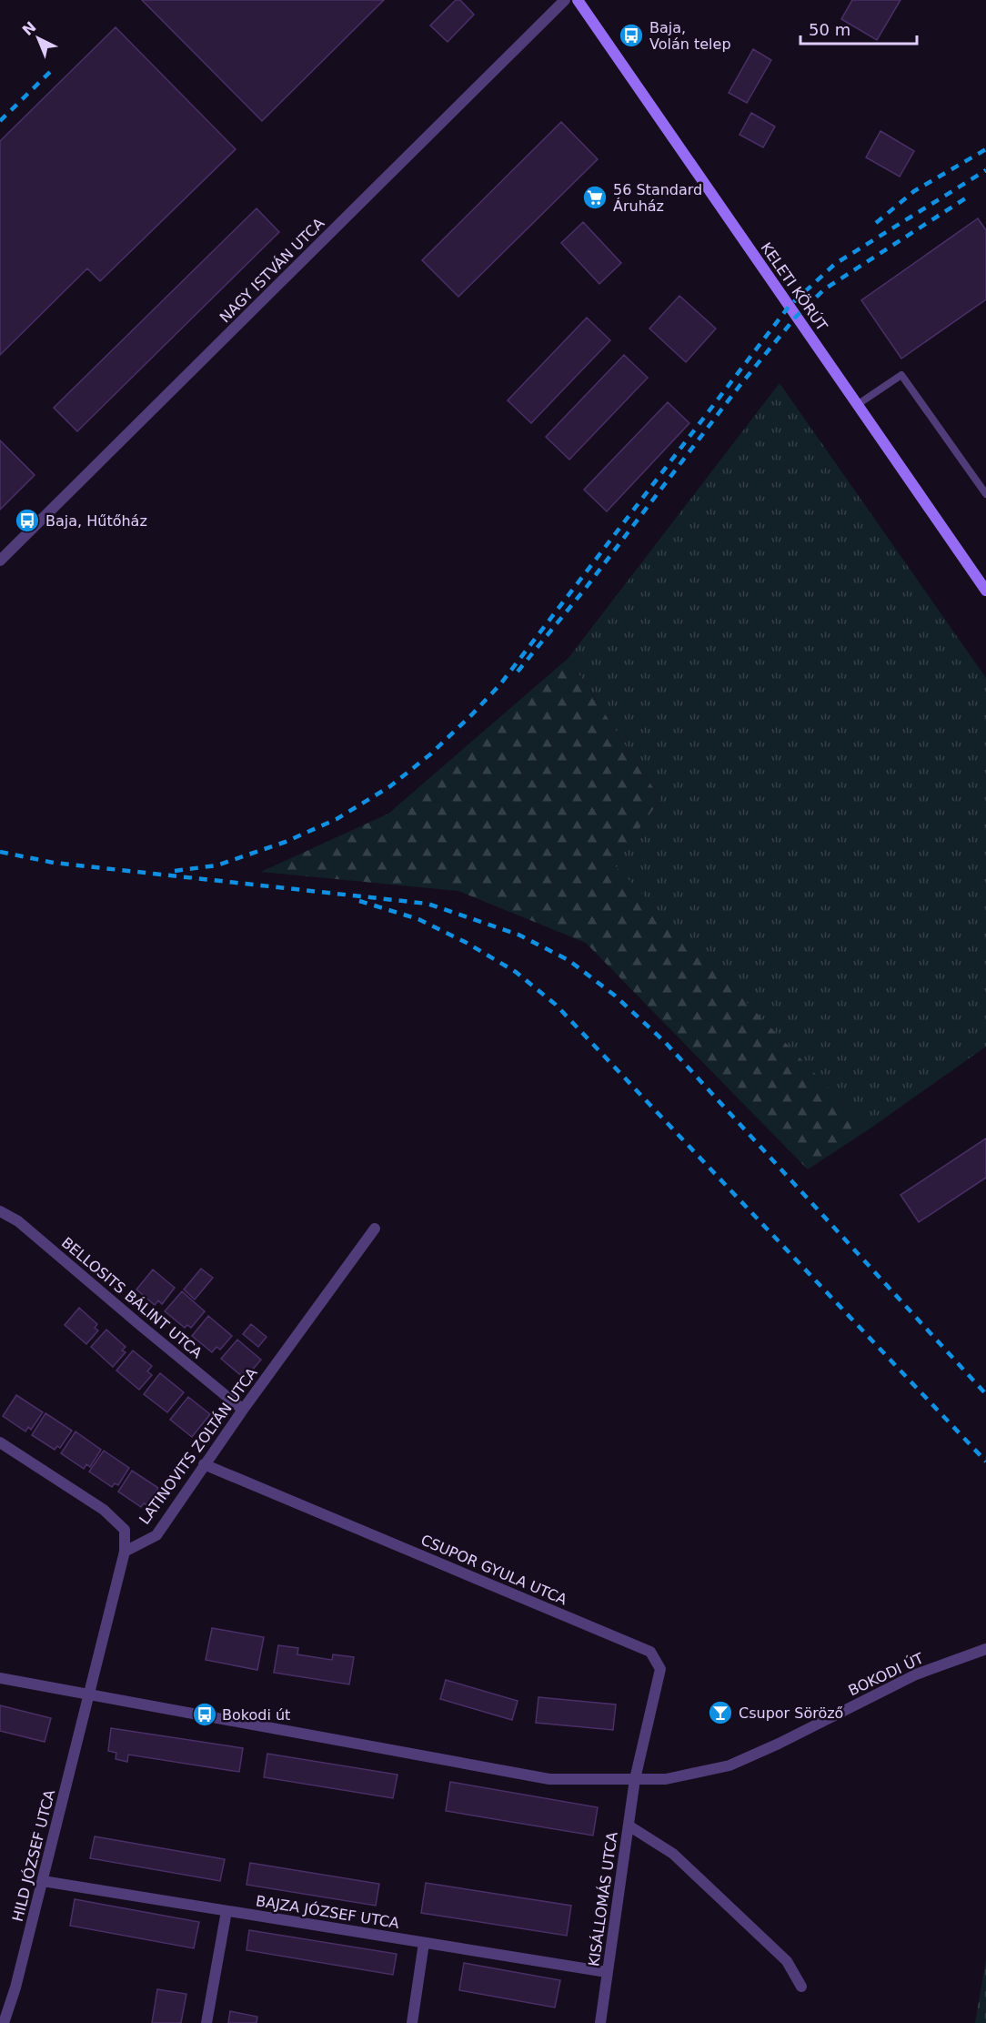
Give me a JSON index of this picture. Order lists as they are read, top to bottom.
{
  "streets": {
    "main road": ["KELETI KÖRÚT"],
    "street": [
      "NAGY ISTVÁN UTCA",
      "BELLOSITS BÁLINT UTCA",
      "LATINOVITS ZOLTÁN UTCA",
      "CSUPOR GYULA UTCA",
      "BOKODI ÚT",
      "HILD JÓZSEF UTCA",
      "KISÁLLOMÁS UTCA",
      "BAJZA JÓZSEF UTCA"
    ]
  },
  "crossings": [
    ["BELLOSITS BÁLINT UTCA", "LATINOVITS ZOLTÁN UTCA"],
    ["LATINOVITS ZOLTÁN UTCA", "CSUPOR GYULA UTCA"],
    ["CSUPOR GYULA UTCA", "BOKODI ÚT"],
    ["CSUPOR GYULA UTCA", "KISÁLLOMÁS UTCA"],
    ["BOKODI ÚT", "HILD JÓZSEF UTCA"],
    ["BOKODI ÚT", "KISÁLLOMÁS UTCA"],
    ["HILD JÓZSEF UTCA", "BAJZA JÓZSEF UTCA"],
    ["KISÁLLOMÁS UTCA", "BAJZA JÓZSEF UTCA"]
  ],
  "places": {
    "bus stop": ["Baja, Volán telep", "Baja, Hűtőház", "Bokodi út"],
    "supermarket": ["56 Standard Áruház"],
    "bar": ["Csupor Söröző"]
  },
  "scale_bar": "50 m",
  "north": "top left"
}
